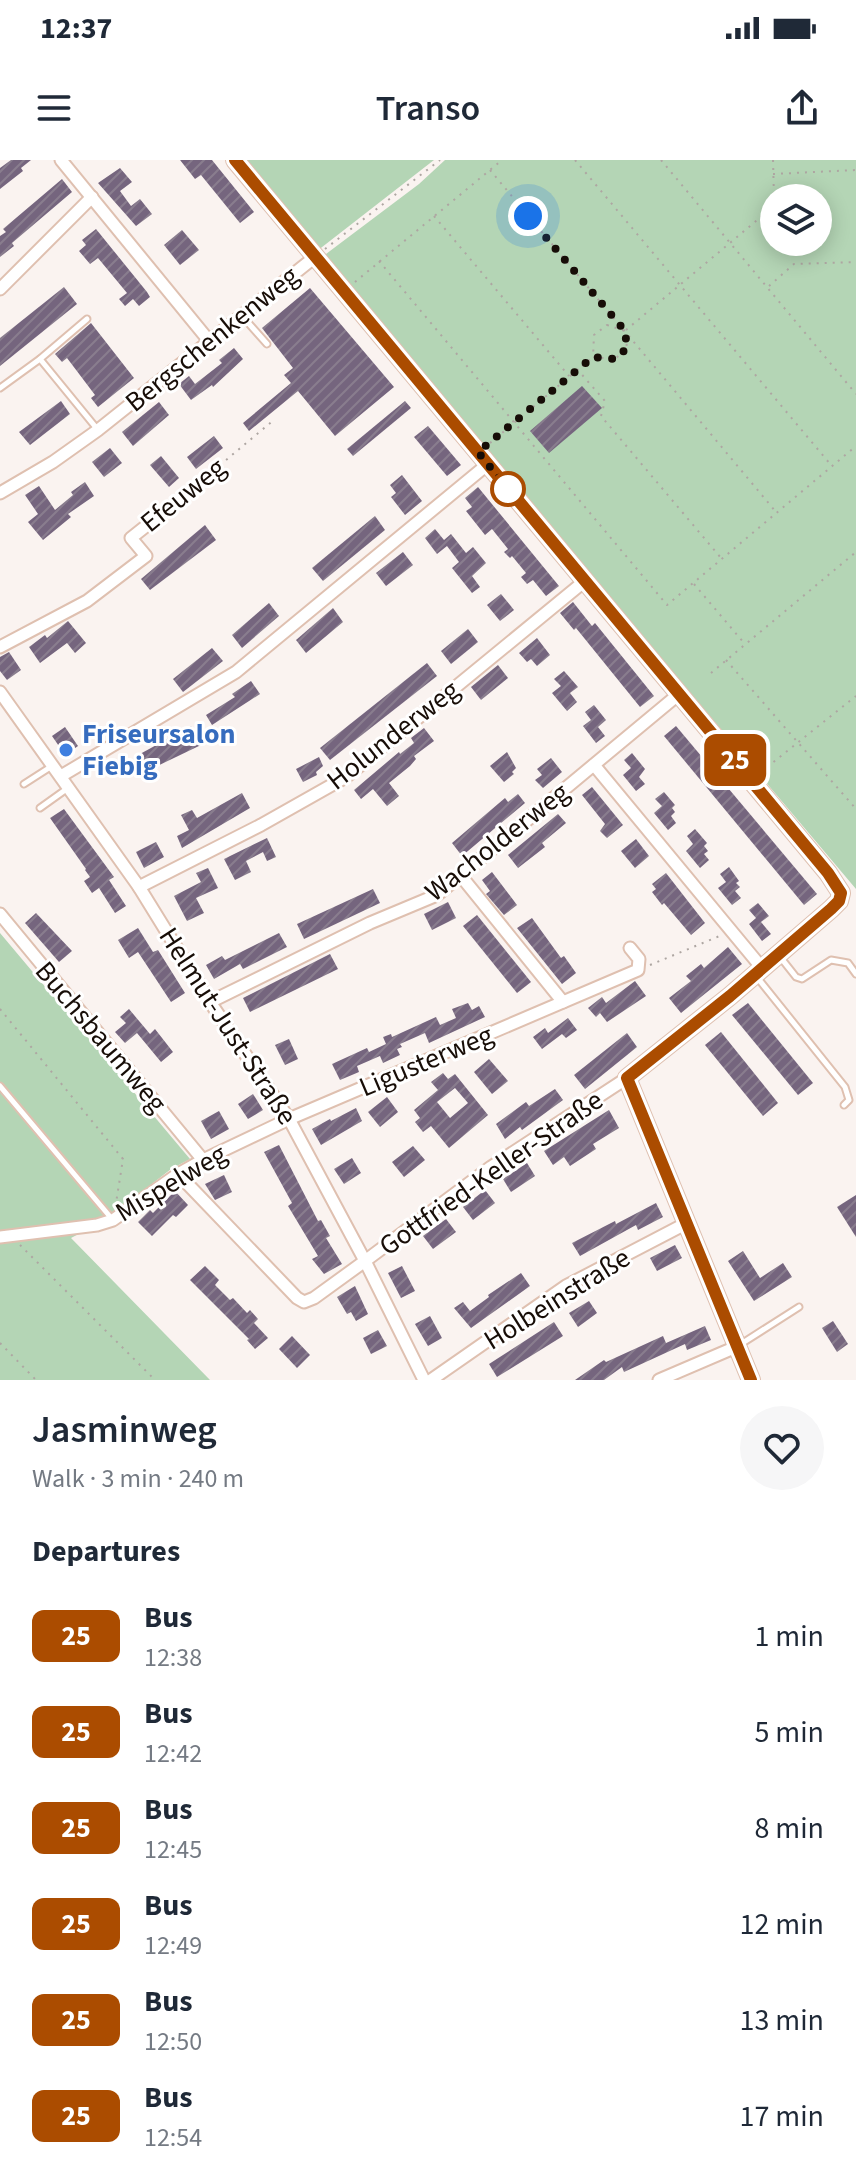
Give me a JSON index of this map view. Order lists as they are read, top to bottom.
{
  "streets": {
    "street": [
      "Bergschenkenweg",
      "Efeuweg",
      "Holunderweg",
      "Wacholderweg",
      "Helmut-Just-Straße",
      "Buchsbaumweg",
      "Ligusterweg",
      "Gottfried-Keller-Straße",
      "Mispelweg",
      "Holbeinstraße"
    ]
  },
  "crossings": [
    ["Bergschenkenweg", "Gottfried-Keller-Straße"],
    ["Holunderweg", "Helmut-Just-Straße"],
    ["Holunderweg", "Gottfried-Keller-Straße"],
    ["Wacholderweg", "Helmut-Just-Straße"],
    ["Wacholderweg", "Gottfried-Keller-Straße"],
    ["Helmut-Just-Straße", "Ligusterweg"],
    ["Helmut-Just-Straße", "Gottfried-Keller-Straße"],
    ["Helmut-Just-Straße", "Mispelweg"],
    ["Buchsbaumweg", "Mispelweg"],
    ["Ligusterweg", "Mispelweg"],
    ["Gottfried-Keller-Straße", "Mispelweg"]
  ],
  "places": ["Friseursalon Fiebig"],
  "lines": ["bus line 25"],
  "page": {
    "status": "12:37",
    "header": "Transo",
    "on_map": "25",
    "heading": [
      ["Jasminweg", "Walk · 3 min · 240 m"],
      "Departures"
    ],
    "list": [
      {
        "mark": "25",
        "name": "Bus",
        "note": "12:38",
        "value": "1 min"
      },
      {
        "mark": "25",
        "name": "Bus",
        "note": "12:42",
        "value": "5 min"
      },
      {
        "mark": "25",
        "name": "Bus",
        "note": "12:45",
        "value": "8 min"
      },
      {
        "mark": "25",
        "name": "Bus",
        "note": "12:49",
        "value": "12 min"
      },
      {
        "mark": "25",
        "name": "Bus",
        "note": "12:50",
        "value": "13 min"
      },
      {
        "mark": "25",
        "name": "Bus",
        "note": "12:54",
        "value": "17 min"
      }
    ]
  }
}
